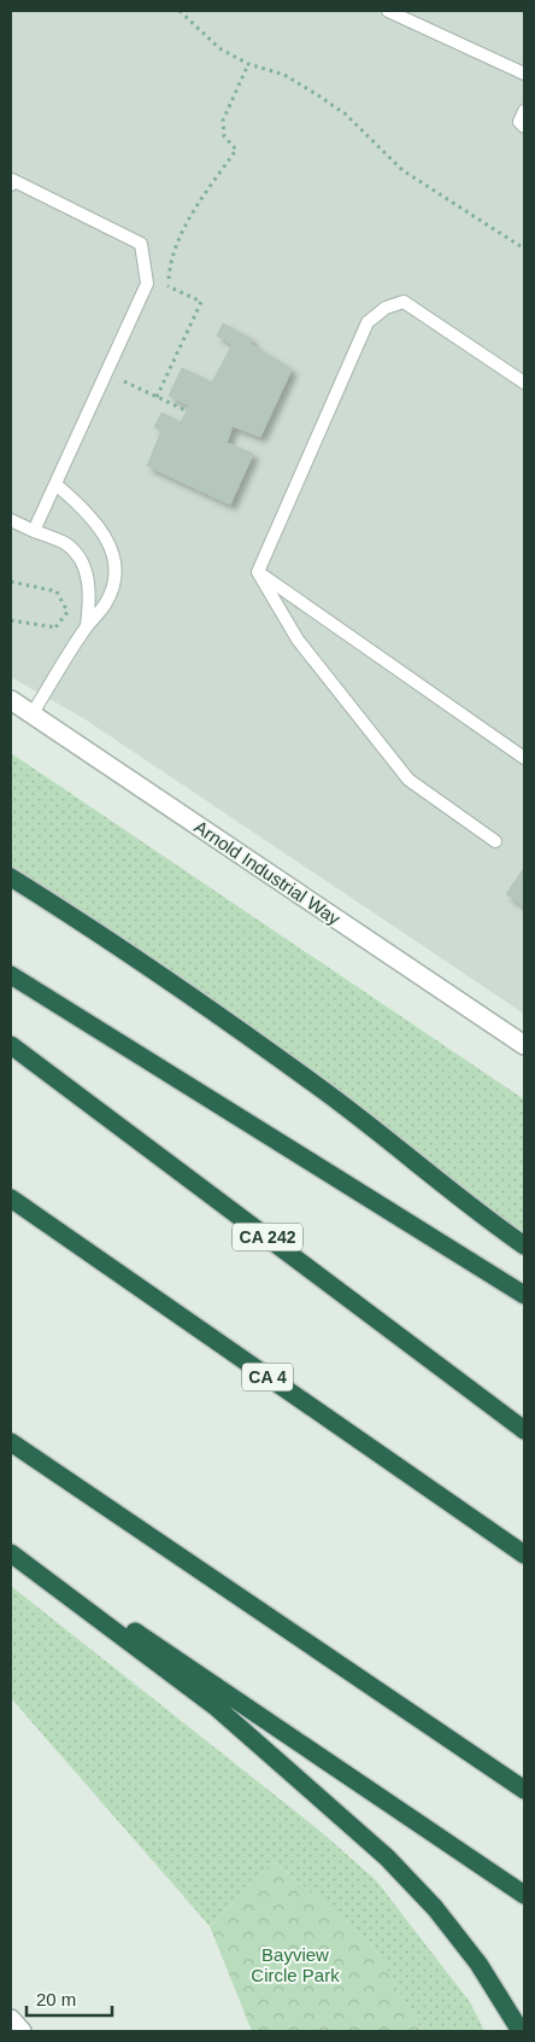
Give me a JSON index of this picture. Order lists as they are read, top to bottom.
{
  "streets": {
    "highway": ["CA 242", "CA 4"],
    "street": ["Arnold Industrial Way"]
  },
  "parks": ["Bayview Circle Park"],
  "scale_bar": "20 m"
}
